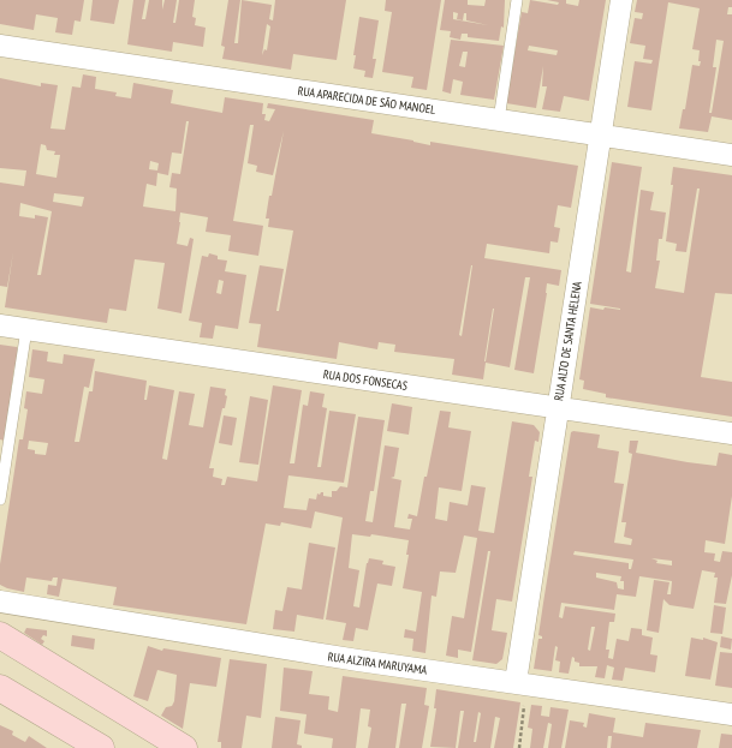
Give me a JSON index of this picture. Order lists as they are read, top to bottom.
{
  "streets": {
    "street": [
      "RUA APARECIDA DE SÃO MANOEL",
      "RUA ALTO DE SANTA HELENA",
      "RUA DOS FONSECAS",
      "RUA ALZIRA MARUYAMA"
    ]
  },
  "crossings": [
    ["RUA APARECIDA DE SÃO MANOEL", "RUA ALTO DE SANTA HELENA"],
    ["RUA ALTO DE SANTA HELENA", "RUA DOS FONSECAS"],
    ["RUA ALTO DE SANTA HELENA", "RUA ALZIRA MARUYAMA"]
  ]
}
